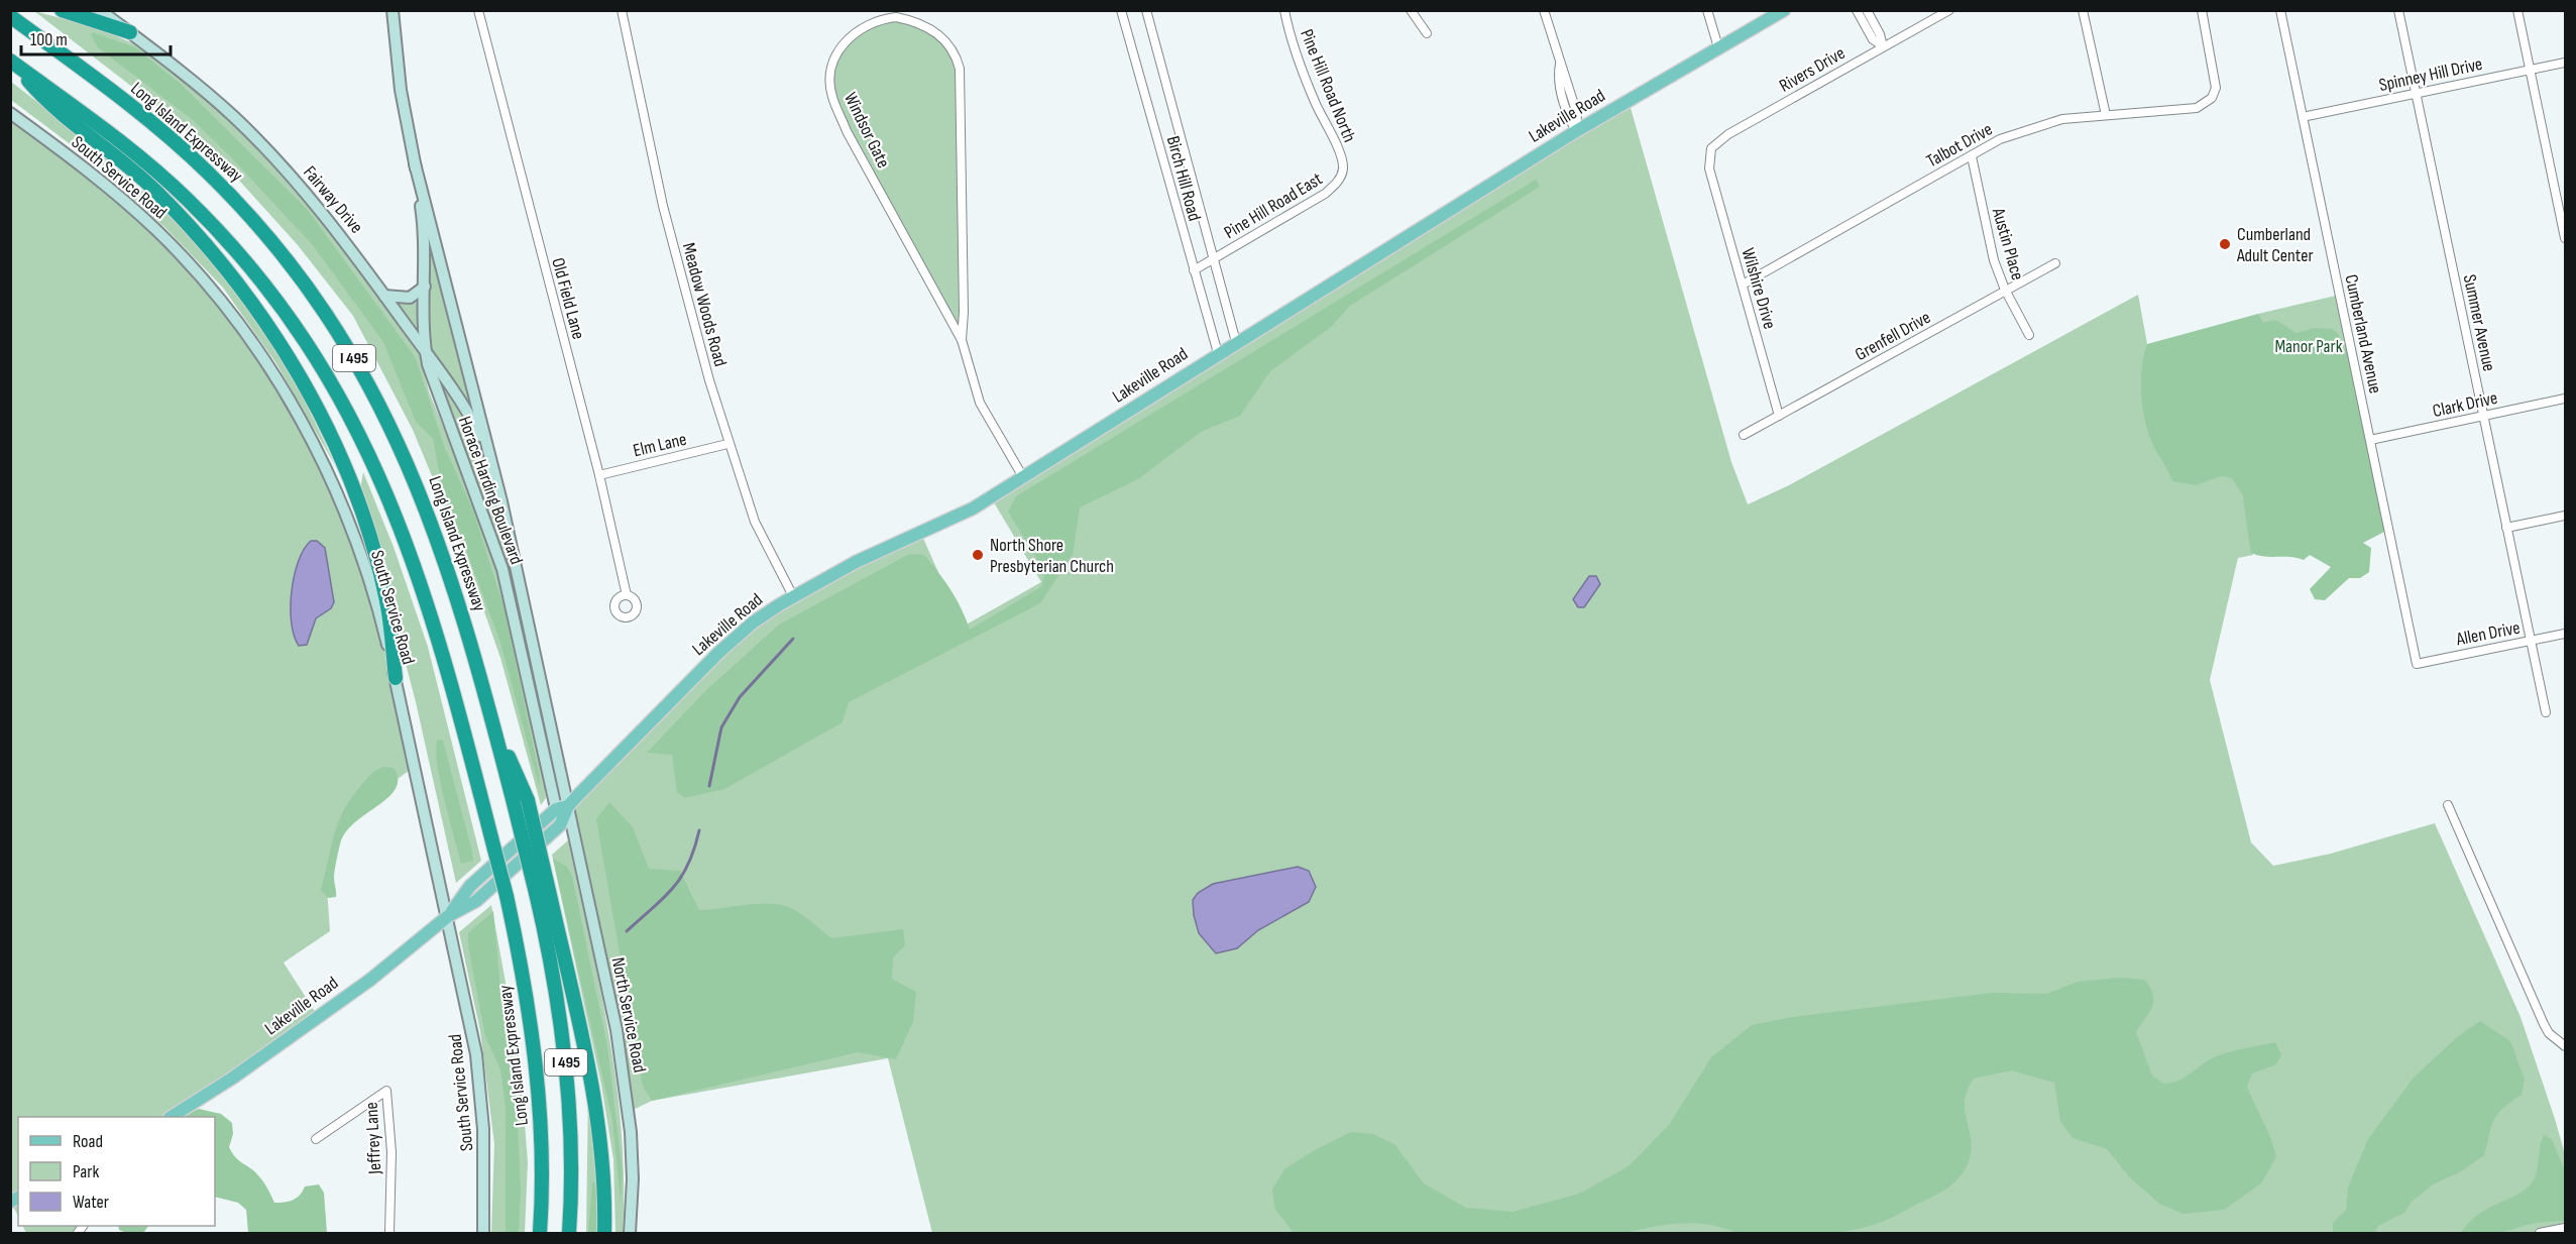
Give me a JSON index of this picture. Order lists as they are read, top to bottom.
{
  "streets": {
    "highway": ["Long Island Expressway", "I 495"],
    "main road": [
      "Lakeville Road",
      "South Service Road",
      "Fairway Drive",
      "Horace Harding Boulevard",
      "North Service Road"
    ],
    "street": [
      "Rivers Drive",
      "Spinney Hill Drive",
      "Pine Hill Road North",
      "Windsor Gate",
      "Talbot Drive",
      "Birch Hill Road",
      "Pine Hill Road East",
      "Austin Place",
      "Wilshire Drive",
      "Old Field Lane",
      "Meadow Woods Road",
      "Summer Avenue",
      "Cumberland Avenue",
      "Grenfell Drive",
      "Clark Drive",
      "Elm Lane",
      "Allen Drive",
      "Jeffrey Lane"
    ]
  },
  "crossings": [
    ["Rivers Drive", "Wilshire Drive"],
    ["Spinney Hill Drive", "Summer Avenue"],
    ["Spinney Hill Drive", "Cumberland Avenue"],
    ["Pine Hill Road North", "Pine Hill Road East"],
    ["Lakeville Road", "Windsor Gate"],
    ["Lakeville Road", "South Service Road"],
    ["Lakeville Road", "Birch Hill Road"],
    ["Lakeville Road", "Meadow Woods Road"],
    ["Lakeville Road", "Horace Harding Boulevard"],
    ["Lakeville Road", "North Service Road"],
    ["Long Island Expressway", "I 495"],
    ["Talbot Drive", "Austin Place"],
    ["Talbot Drive", "Wilshire Drive"],
    ["Birch Hill Road", "Pine Hill Road East"],
    ["Fairway Drive", "Horace Harding Boulevard"],
    ["Austin Place", "Grenfell Drive"],
    ["Wilshire Drive", "Grenfell Drive"],
    ["Old Field Lane", "Elm Lane"],
    ["Meadow Woods Road", "Elm Lane"],
    ["Summer Avenue", "Clark Drive"],
    ["Summer Avenue", "Allen Drive"],
    ["Cumberland Avenue", "Clark Drive"],
    ["Cumberland Avenue", "Allen Drive"],
    ["Horace Harding Boulevard", "North Service Road"]
  ],
  "parks": ["Manor Park"],
  "places": ["Cumberland Adult Center", "North Shore Presbyterian Church"],
  "legend": ["Road", "Park", "Water"],
  "scale_bar": "100 m"
}
